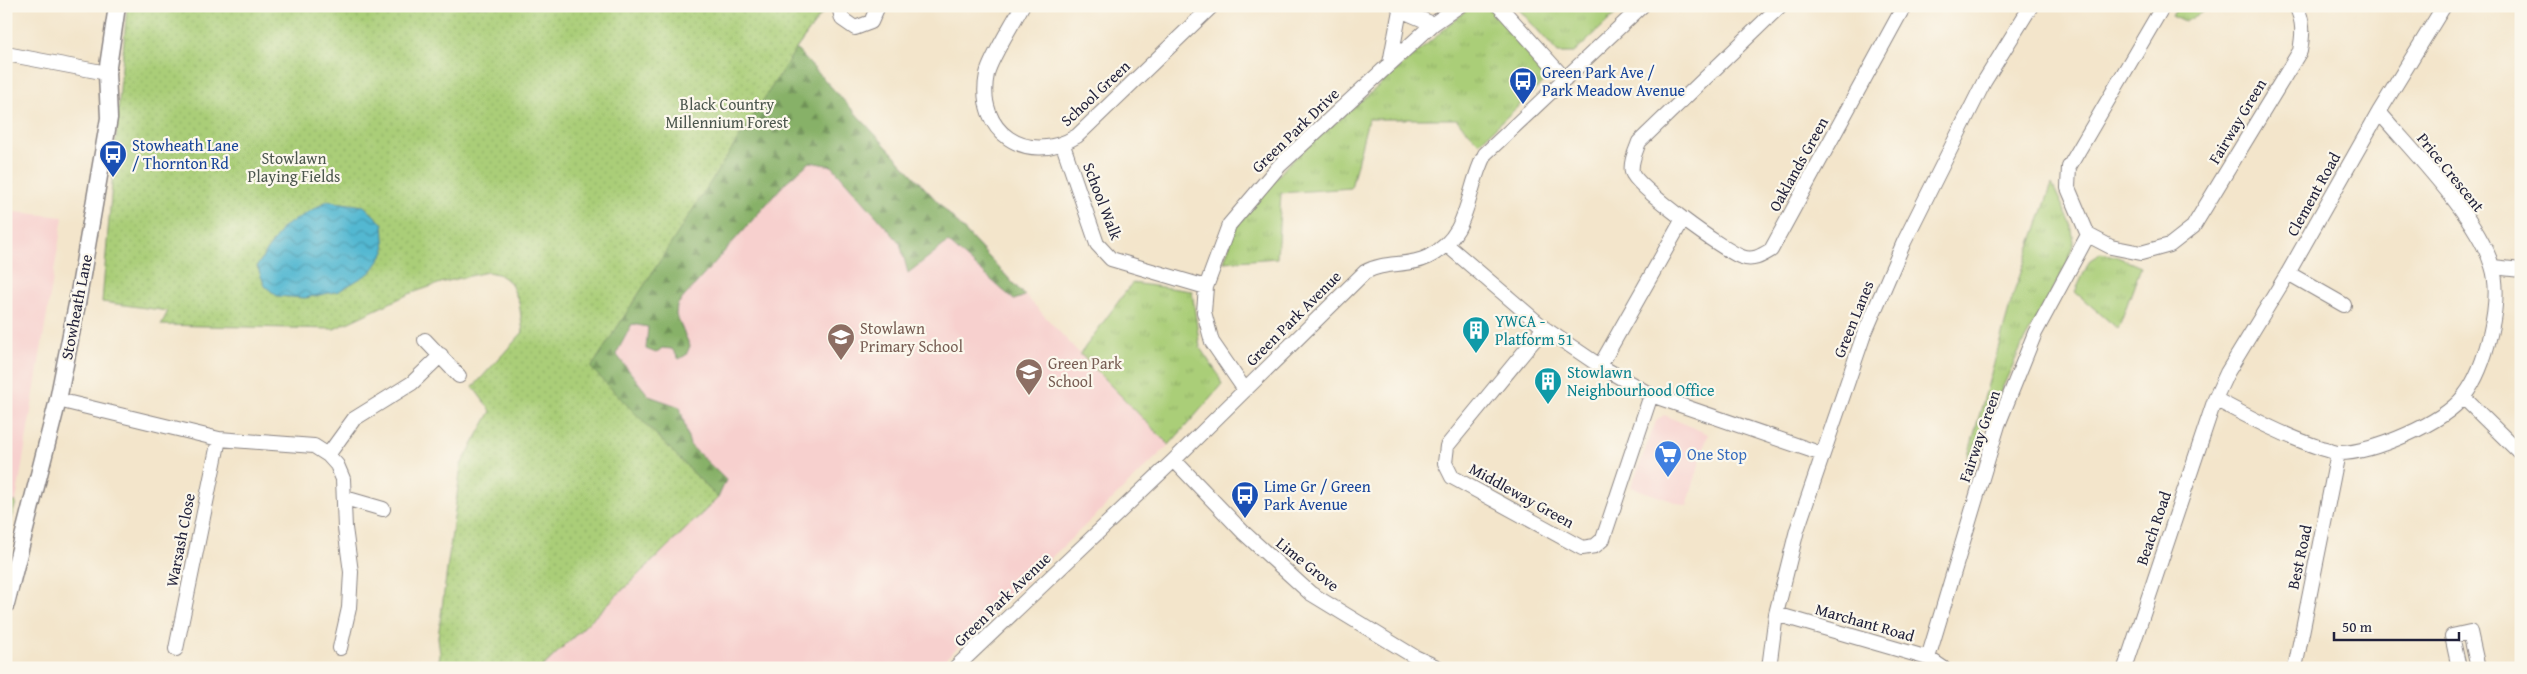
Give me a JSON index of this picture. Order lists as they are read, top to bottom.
{
  "streets": {
    "street": [
      "School Green",
      "Fairway Green",
      "Green Park Drive",
      "Oaklands Green",
      "Price Crescent",
      "Clement Road",
      "School Walk",
      "Stowheath Lane",
      "Green Park Avenue",
      "Green Lanes",
      "Middleway Green",
      "Beach Road",
      "Warsash Close",
      "Best Road",
      "Lime Grove",
      "Marchant Road"
    ]
  },
  "crossings": [
    ["School Green", "School Walk"],
    ["Fairway Green", "Marchant Road"],
    ["Green Park Drive", "School Walk"],
    ["Green Park Drive", "Green Park Avenue"],
    ["Price Crescent", "Clement Road"],
    ["Price Crescent", "Best Road"],
    ["Clement Road", "Beach Road"],
    ["Green Park Avenue", "Lime Grove"],
    ["Green Lanes", "Marchant Road"]
  ],
  "parks": ["Black Country Millennium Forest", "Stowlawn Playing Fields"],
  "places": {
    "bus stop": ["Green Park Ave / Park Meadow Avenue", "Stowheath Lane / Thornton Rd", "Lime Gr / Green Park Avenue"],
    "building": ["YWCA - Platform 51", "Stowlawn Neighbourhood Office"],
    "school or university": ["Stowlawn Primary School", "Green Park School"],
    "supermarket": ["One Stop"]
  },
  "scale_bar": "50 m"
}
